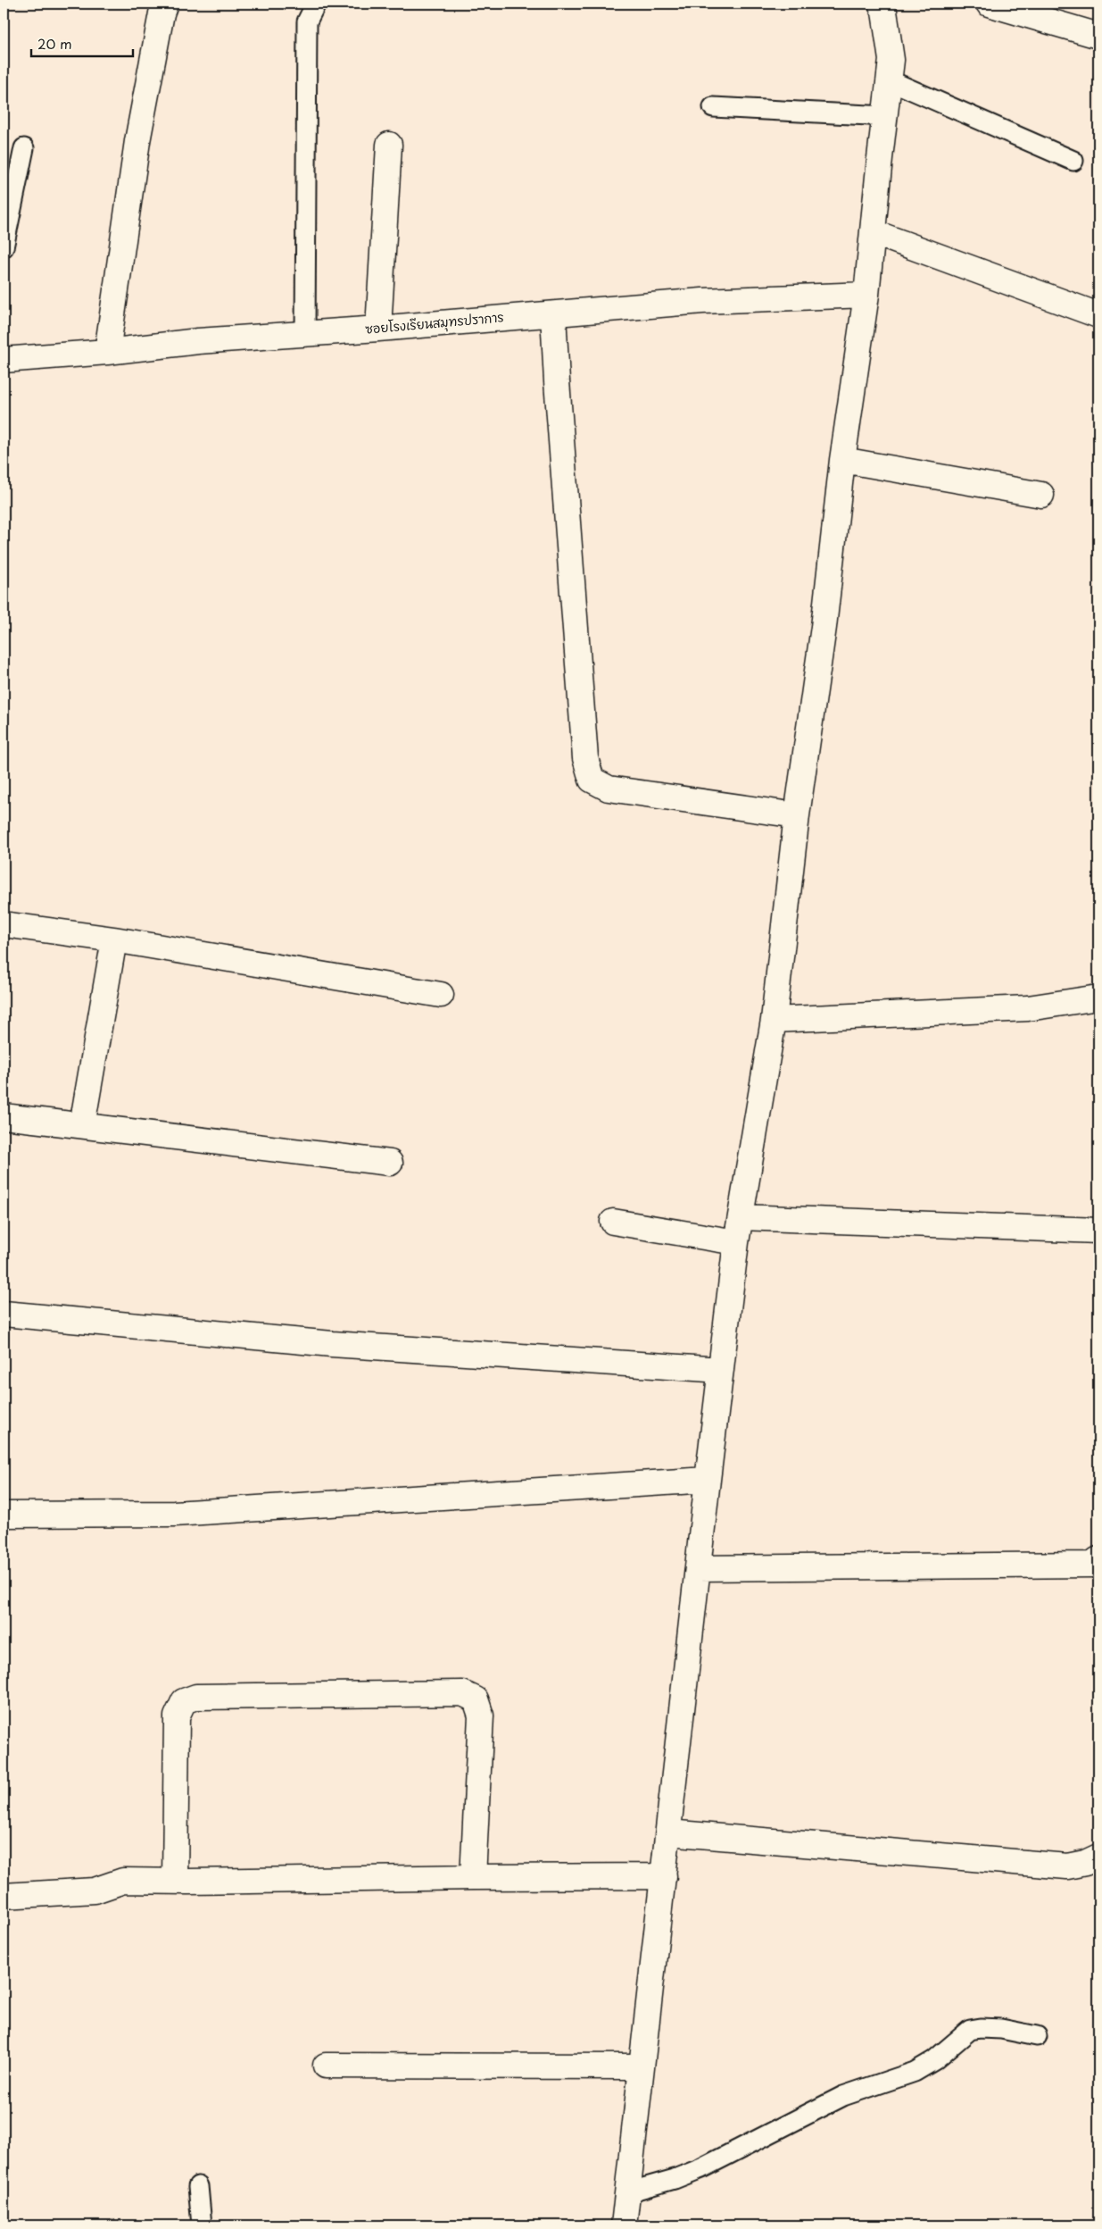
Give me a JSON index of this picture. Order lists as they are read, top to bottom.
{
  "streets": {
    "street": ["ซอยโรงเรียนสมุทรปราการ"]
  },
  "scale_bar": "20 m"
}
